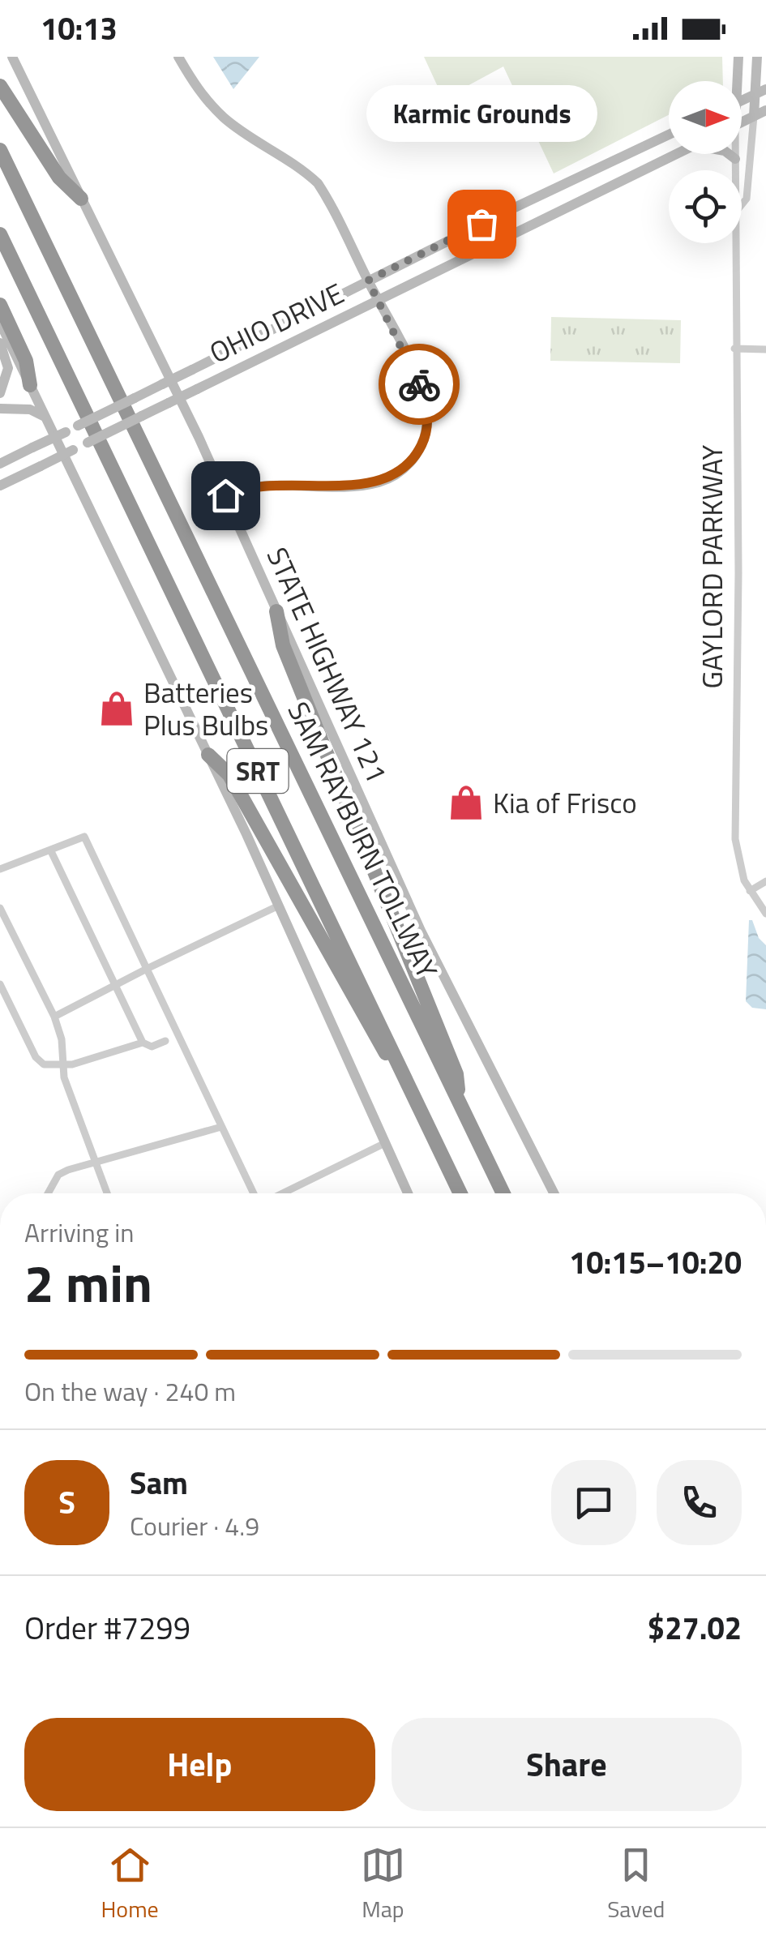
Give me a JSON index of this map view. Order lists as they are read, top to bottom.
{
  "streets": {
    "highway": ["SRT", "SAM RAYBURN TOLLWAY"],
    "main road": ["OHIO DRIVE", "GAYLORD PARKWAY", "STATE HIGHWAY 121"]
  },
  "places": {
    "other": ["Karmic Grounds"],
    "shop": ["Batteries Plus Bulbs", "Kia of Frisco"]
  },
  "north": "right",
  "page": {
    "status": "10:13",
    "bubble": "Karmic Grounds",
    "heading": ["2 min", "Arriving in", "10:15–10:20"],
    "panel": [
      "Sam",
      "Courier · 4.9",
      "Order #7299",
      "$27.02"
    ],
    "bar": "On the way · 240 m",
    "round": "S",
    "buttons": ["Help", "Share"],
    "tabs": ["Home", "Map", "Saved"]
  }
}
